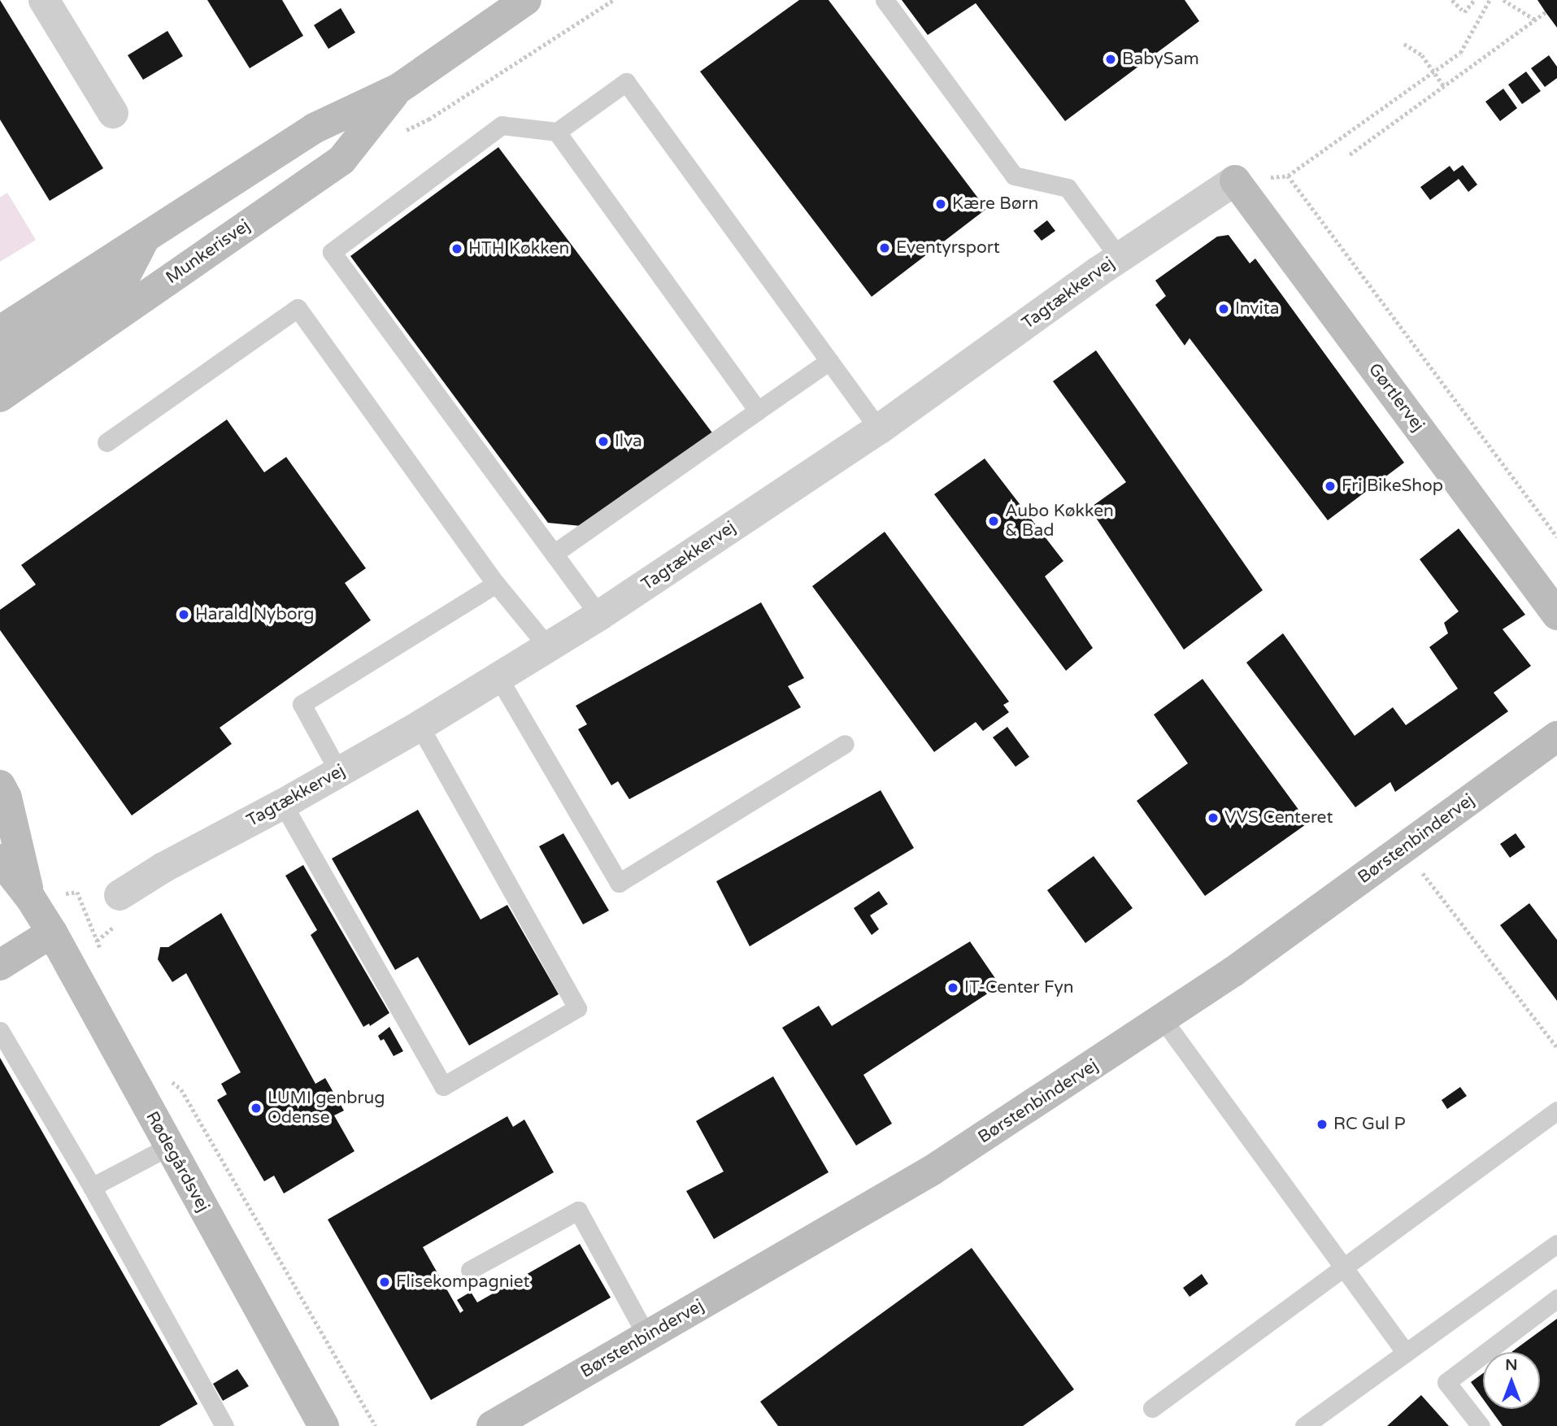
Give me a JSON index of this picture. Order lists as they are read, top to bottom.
{
  "streets": {
    "street": [
      "Munkerisvej",
      "Tagtækkervej",
      "Gørtlervej",
      "Børstenbindervej",
      "Rødegårdsvej"
    ]
  },
  "crossings": [
    ["Tagtækkervej", "Gørtlervej"]
  ],
  "places": [
    "BabySam",
    "Kære Børn",
    "Eventyrsport",
    "HTH Køkken",
    "Invita",
    "Ilva",
    "Fri BikeShop",
    "Aubo Køkken & Bad",
    "Harald Nyborg",
    "VVS Centeret",
    "IT-Center Fyn",
    "LUMI genbrug Odense",
    "RC Gul P",
    "Flisekompagniet"
  ],
  "north": "top"
}
